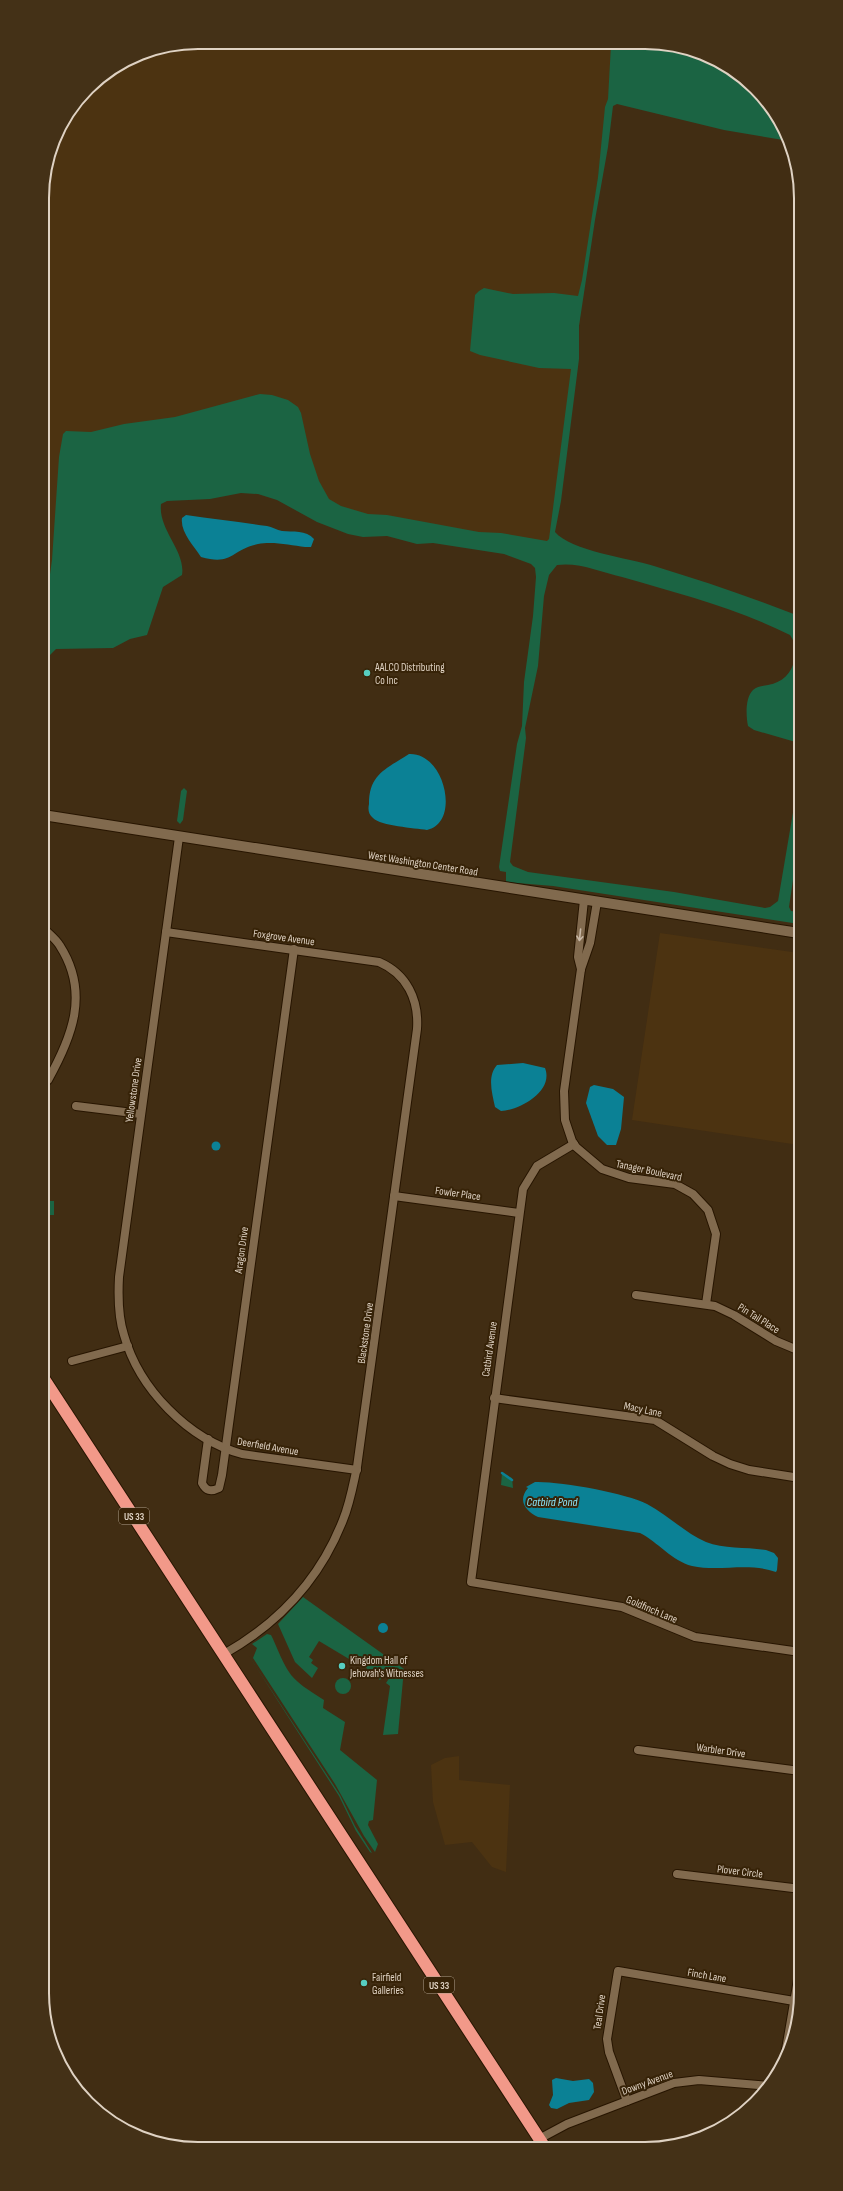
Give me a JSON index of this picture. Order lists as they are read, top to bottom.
{
  "streets": {
    "highway": ["US 33"],
    "main road": ["West Washington Center Road"],
    "street": [
      "Foxgrove Avenue",
      "Yellowstone Drive",
      "Tanager Boulevard",
      "Fowler Place",
      "Aragon Drive",
      "Pin Tail Place",
      "Blackstone Drive",
      "Catbird Avenue",
      "Macy Lane",
      "Deerfield Avenue",
      "Goldfinch Lane",
      "Warbler Drive",
      "Plover Circle",
      "Finch Lane",
      "Teal Drive",
      "Downy Avenue"
    ]
  },
  "crossings": [
    ["West Washington Center Road", "Yellowstone Drive"],
    ["West Washington Center Road", "Tanager Boulevard"],
    ["Foxgrove Avenue", "Yellowstone Drive"],
    ["Foxgrove Avenue", "Aragon Drive"],
    ["Foxgrove Avenue", "Blackstone Drive"],
    ["Yellowstone Drive", "Deerfield Avenue"],
    ["Tanager Boulevard", "Pin Tail Place"],
    ["Tanager Boulevard", "Catbird Avenue"],
    ["Fowler Place", "Blackstone Drive"],
    ["Fowler Place", "Catbird Avenue"],
    ["Aragon Drive", "Deerfield Avenue"],
    ["Blackstone Drive", "Deerfield Avenue"],
    ["Blackstone Drive", "US 33"],
    ["Catbird Avenue", "Macy Lane"],
    ["Catbird Avenue", "Goldfinch Lane"],
    ["US 33", "Downy Avenue"],
    ["Finch Lane", "Teal Drive"],
    ["Teal Drive", "Downy Avenue"]
  ],
  "water": ["Catbird Pond"],
  "places": ["AALCO Distributing Co Inc", "Kingdom Hall of Jehovah's Witnesses", "Fairfield Galleries"]
}
